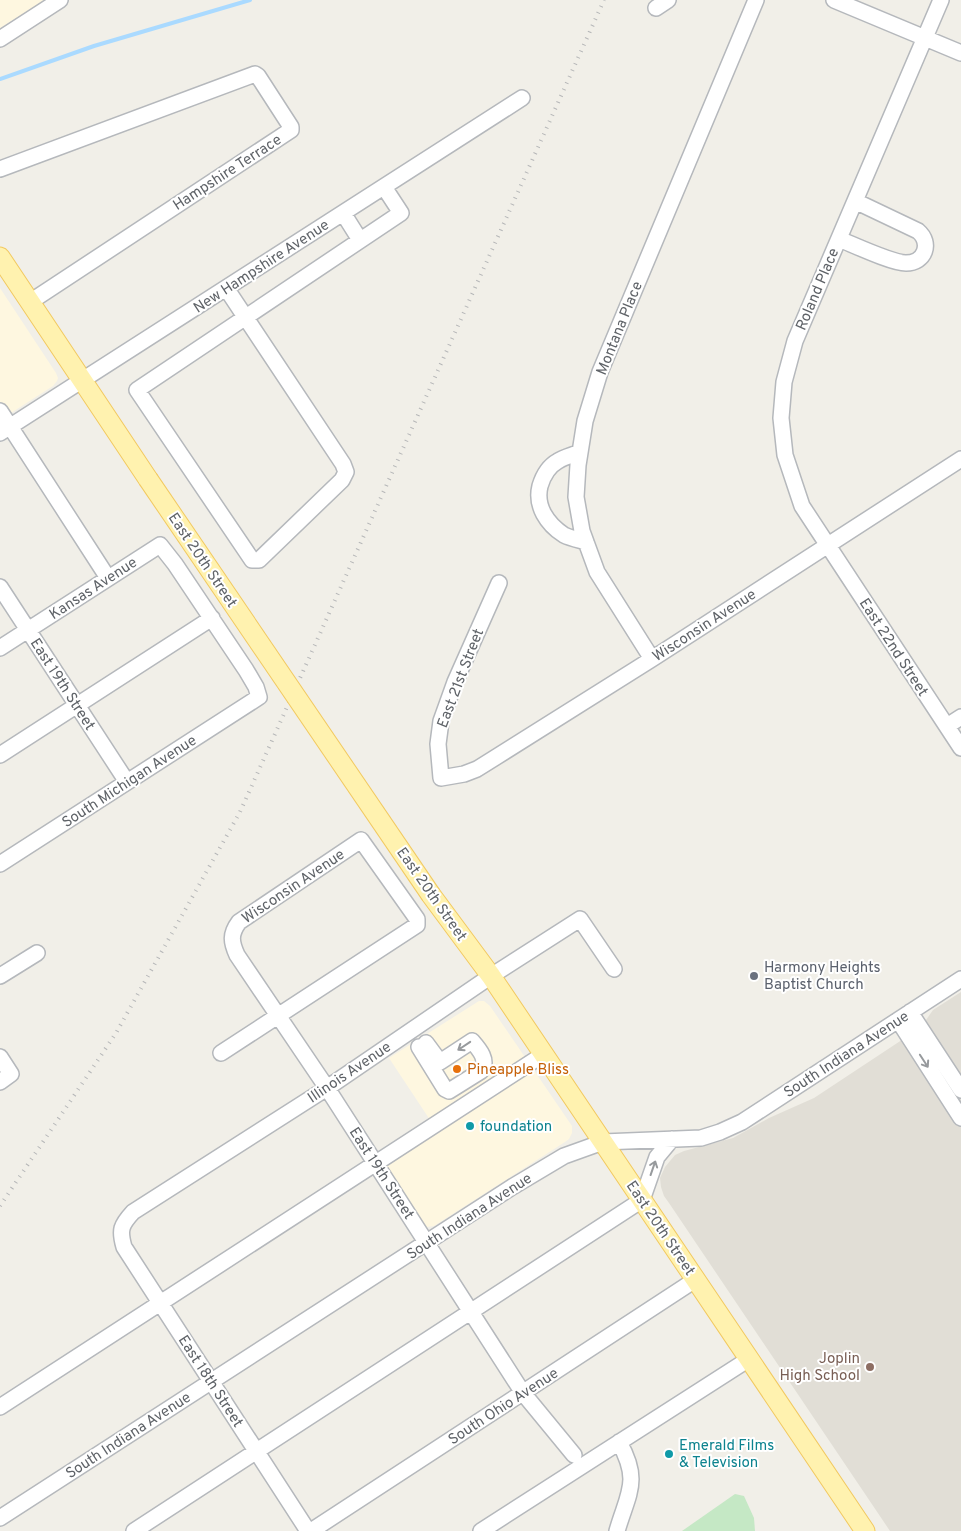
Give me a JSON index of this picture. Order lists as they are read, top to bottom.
{
  "streets": {
    "main road": ["East 20th Street"],
    "street": [
      "Hampshire Terrace",
      "New Hampshire Avenue",
      "Roland Place",
      "Montana Place",
      "Kansas Avenue",
      "Wisconsin Avenue",
      "East 22nd Street",
      "East 21st Street",
      "East 19th Street",
      "South Michigan Avenue",
      "South Indiana Avenue",
      "Illinois Avenue",
      "East 18th Street",
      "South Ohio Avenue"
    ]
  },
  "crossings": [
    ["Hampshire Terrace", "East 20th Street"],
    ["New Hampshire Avenue", "East 20th Street"],
    ["Roland Place", "Wisconsin Avenue"],
    ["Roland Place", "East 22nd Street"],
    ["Montana Place", "Wisconsin Avenue"],
    ["East 20th Street", "South Indiana Avenue"],
    ["East 20th Street", "Illinois Avenue"],
    ["East 20th Street", "South Ohio Avenue"],
    ["Kansas Avenue", "East 19th Street"],
    ["Kansas Avenue", "South Michigan Avenue"],
    ["Wisconsin Avenue", "East 22nd Street"],
    ["Wisconsin Avenue", "East 21st Street"],
    ["Wisconsin Avenue", "East 19th Street"],
    ["East 19th Street", "South Michigan Avenue"],
    ["East 19th Street", "South Indiana Avenue"],
    ["East 19th Street", "Illinois Avenue"],
    ["East 19th Street", "South Ohio Avenue"],
    ["South Indiana Avenue", "East 18th Street"],
    ["Illinois Avenue", "East 18th Street"],
    ["East 18th Street", "South Ohio Avenue"]
  ],
  "places": [
    "Harmony Heights Baptist Church",
    "Pineapple Bliss",
    "foundation",
    "Joplin High School",
    "Emerald Films & Television"
  ]
}
